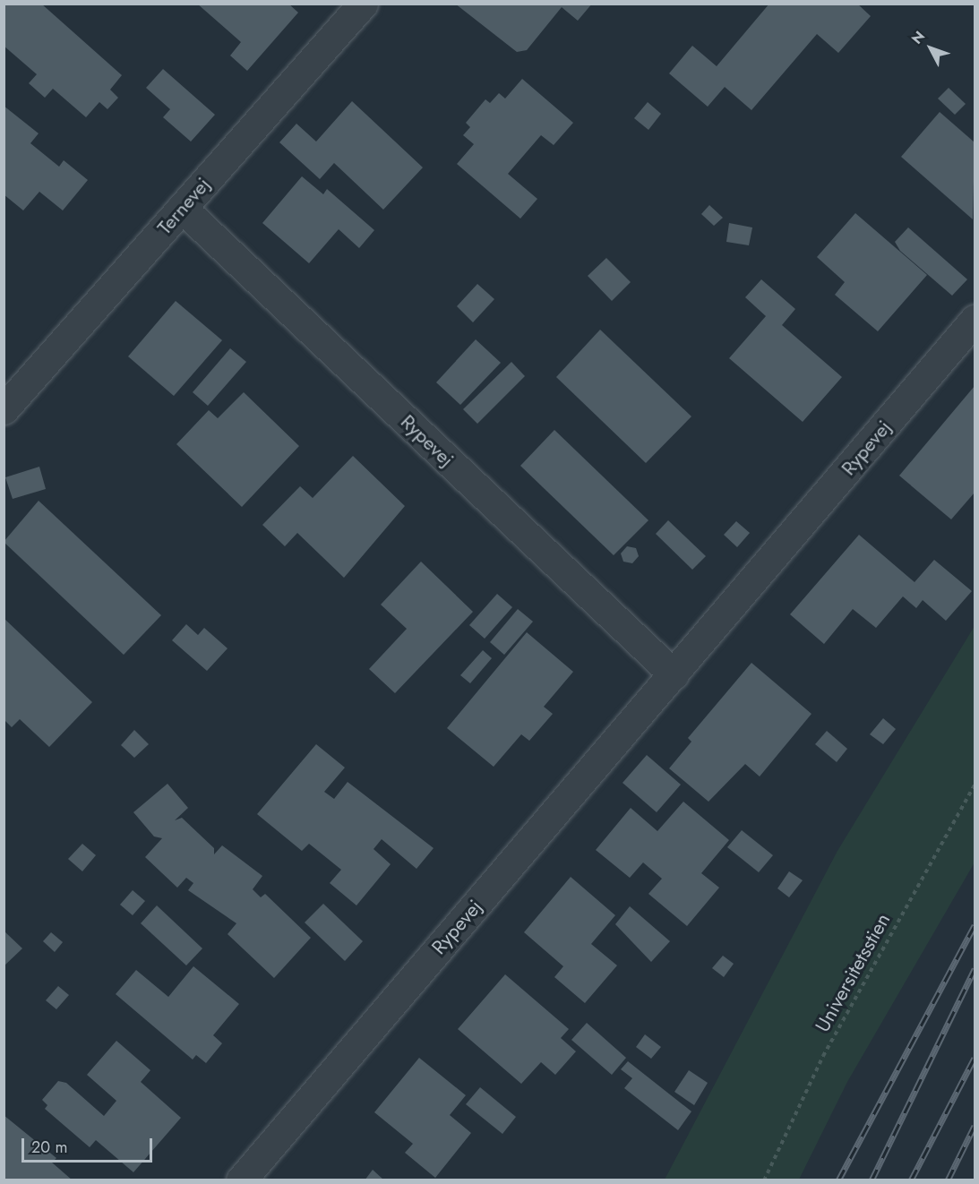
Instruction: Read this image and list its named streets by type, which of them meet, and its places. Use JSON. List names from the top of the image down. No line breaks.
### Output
{"streets":{"street":["Ternevej","Rypevej"],"path":["Universitetsstien"]},"crossings":[["Ternevej","Rypevej"]],"scale_bar":"20 m","north":"top left"}
